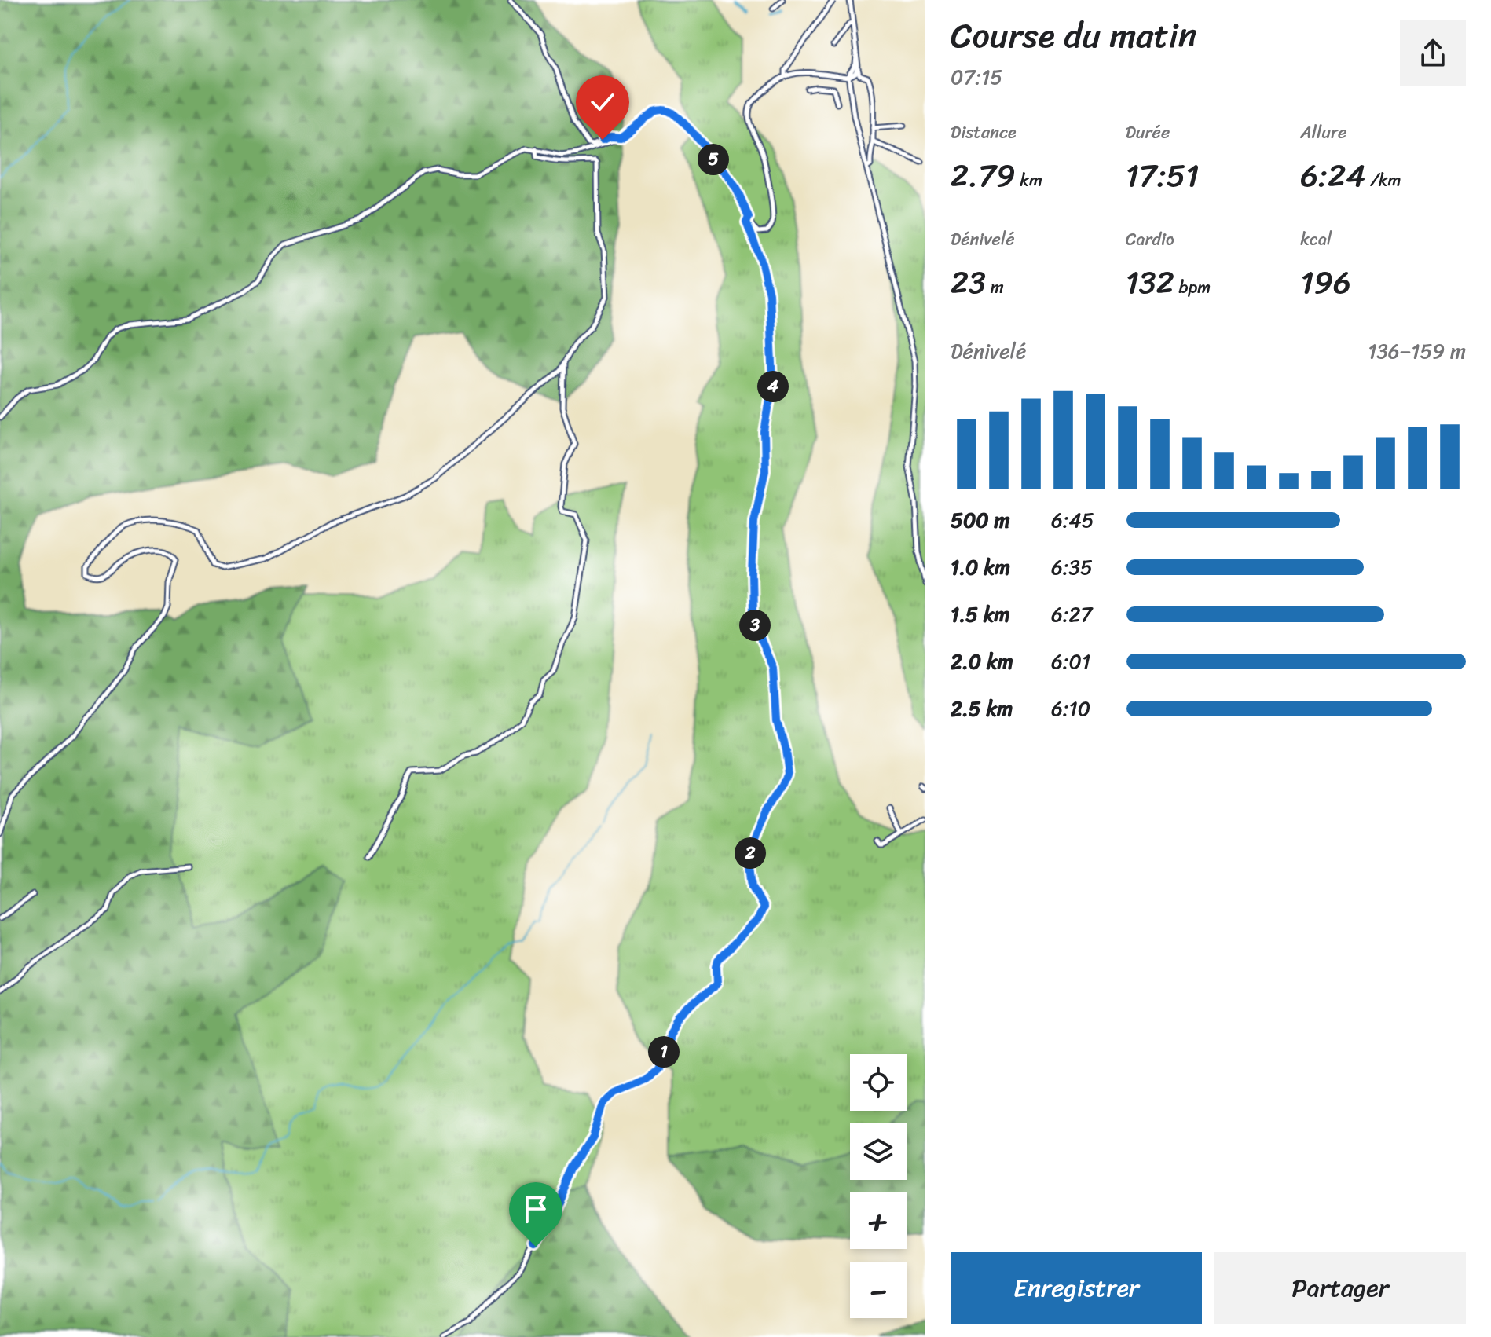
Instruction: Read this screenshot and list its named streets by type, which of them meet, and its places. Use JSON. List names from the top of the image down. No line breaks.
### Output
{"page":{"heading":["Course du matin","07:15"],"stats":[["Distance","2.79 km"],["Durée","17:51"],["Allure","6:24 /km"],["Dénivelé","23 m"],["Cardio","132 bpm"],["kcal","196"]],"pins":["5","4","3","2","1"],"chart":["Dénivelé","136–159 m"],"list":[{"name":"500 m","note":"6:45"},{"name":"1.0 km","note":"6:35"},{"name":"1.5 km","note":"6:27"},{"name":"2.0 km","note":"6:01"},{"name":"2.5 km","note":"6:10"}],"map_buttons":["+","−"],"buttons":["Enregistrer","Partager"]}}
